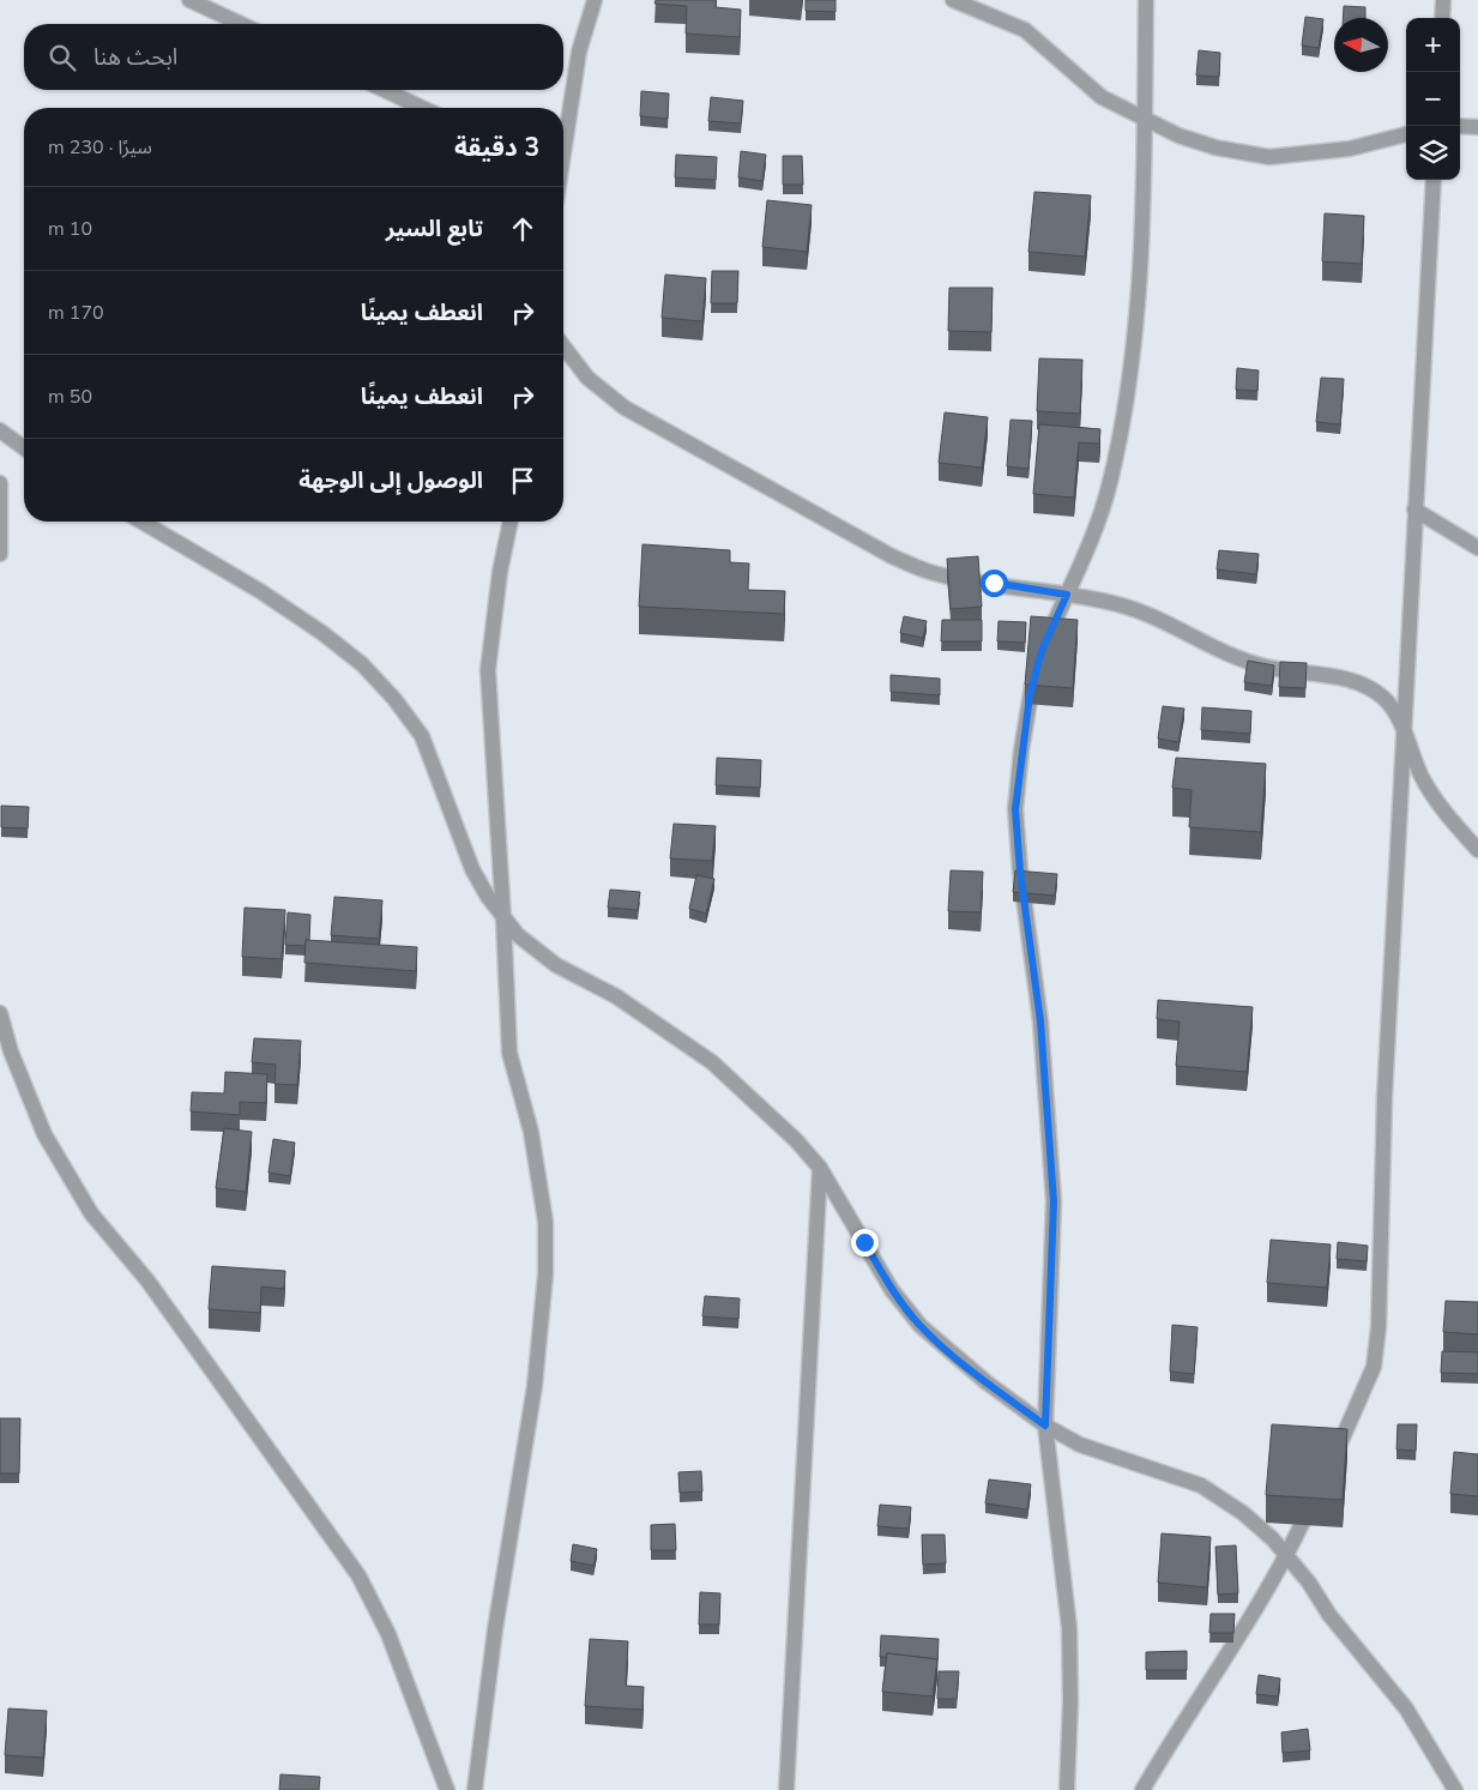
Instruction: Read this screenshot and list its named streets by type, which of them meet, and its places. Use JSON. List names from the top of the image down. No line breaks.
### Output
{"north":"left","page":{"map_buttons":["+","−"],"search":"ابحث هنا","heading":["3 دقيقة","سيرًا · 230 m"],"list":[["تابع السير","10 m"],["انعطف يمينًا","170 m"],["انعطف يمينًا","50 m"],"الوصول إلى الوجهة"]}}
